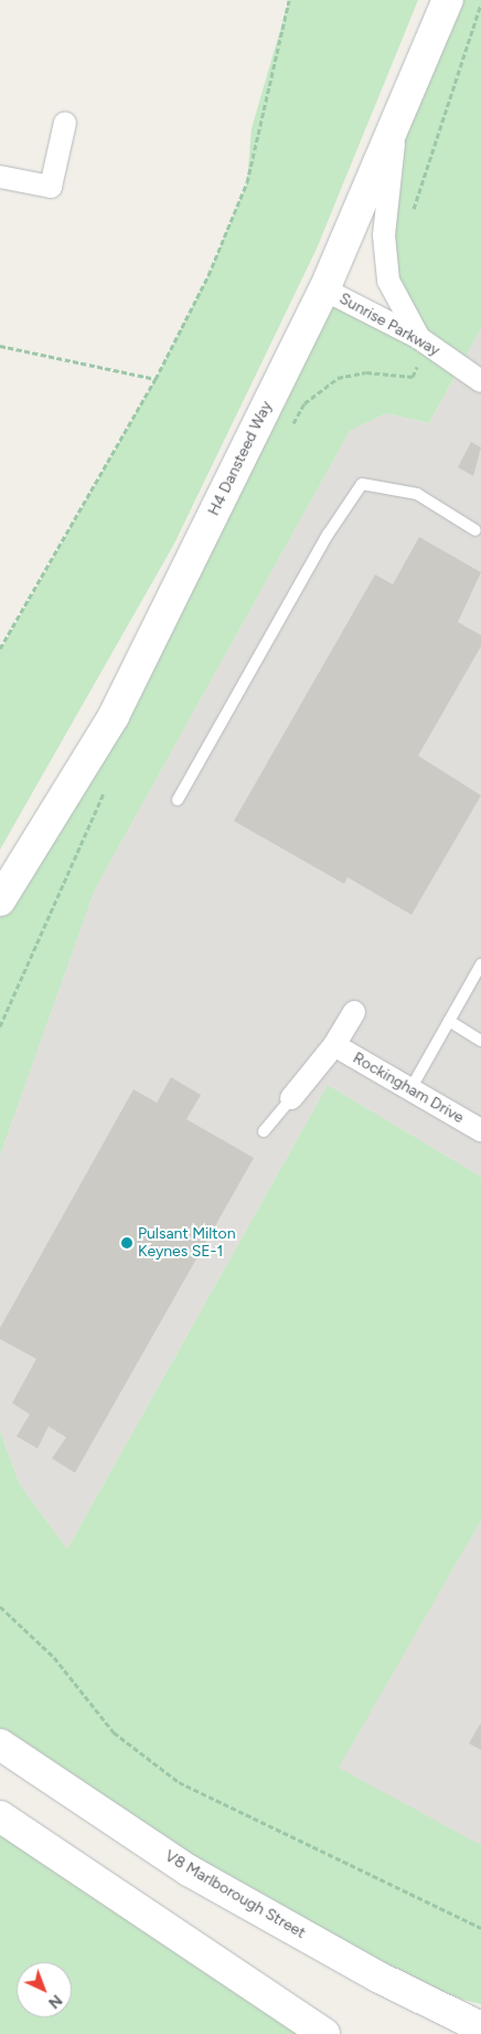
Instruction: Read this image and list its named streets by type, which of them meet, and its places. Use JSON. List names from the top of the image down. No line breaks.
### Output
{"streets":{"street":["Sunrise Parkway","H4 Dansteed Way","Rockingham Drive","V8 Marlborough Street"]},"crossings":[["Sunrise Parkway","H4 Dansteed Way"]],"places":["Pulsant Milton Keynes SE-1"],"north":"bottom right"}
